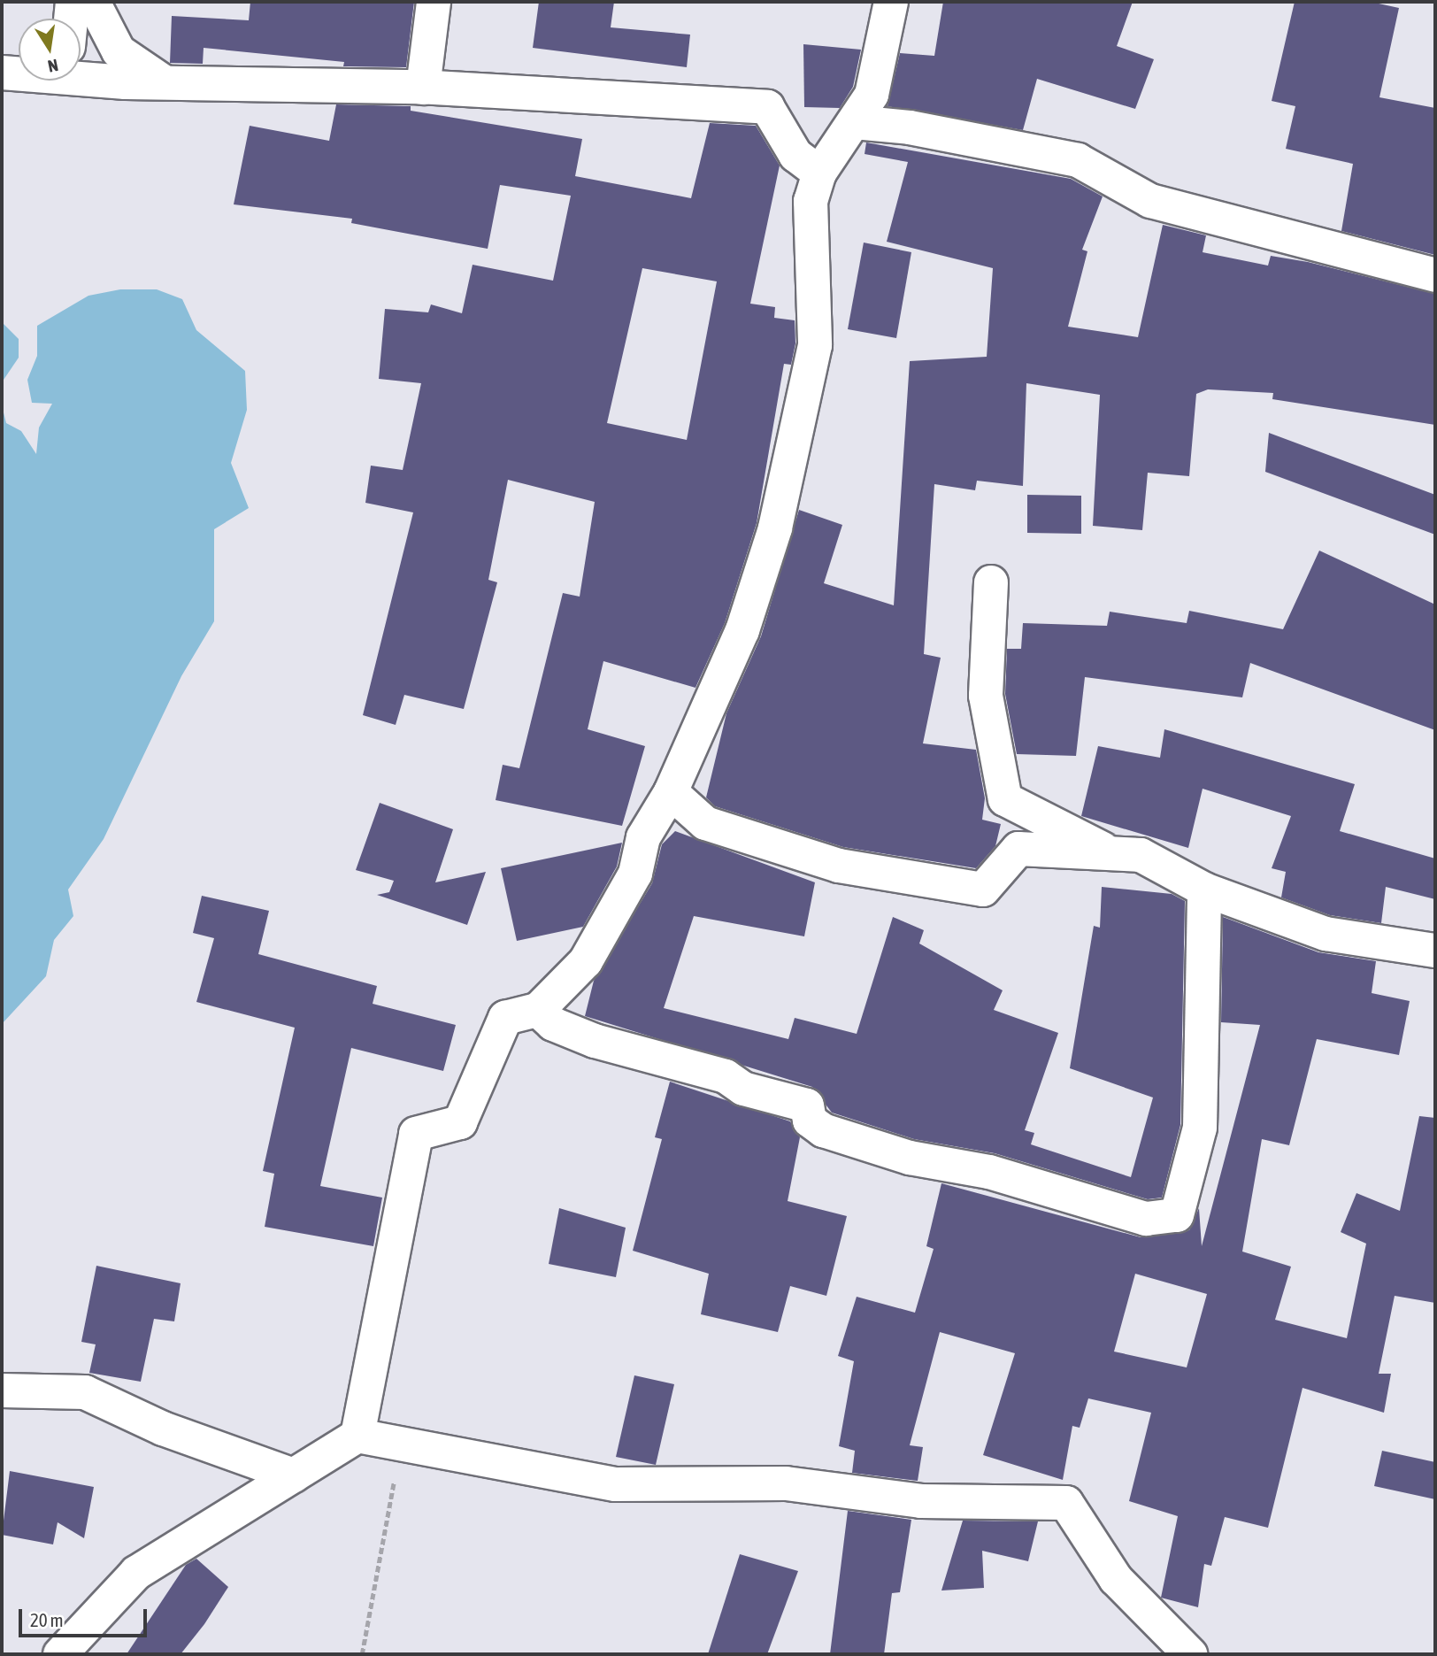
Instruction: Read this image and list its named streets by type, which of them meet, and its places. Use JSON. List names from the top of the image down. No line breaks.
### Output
{"scale_bar":"20 m","north":"bottom"}
